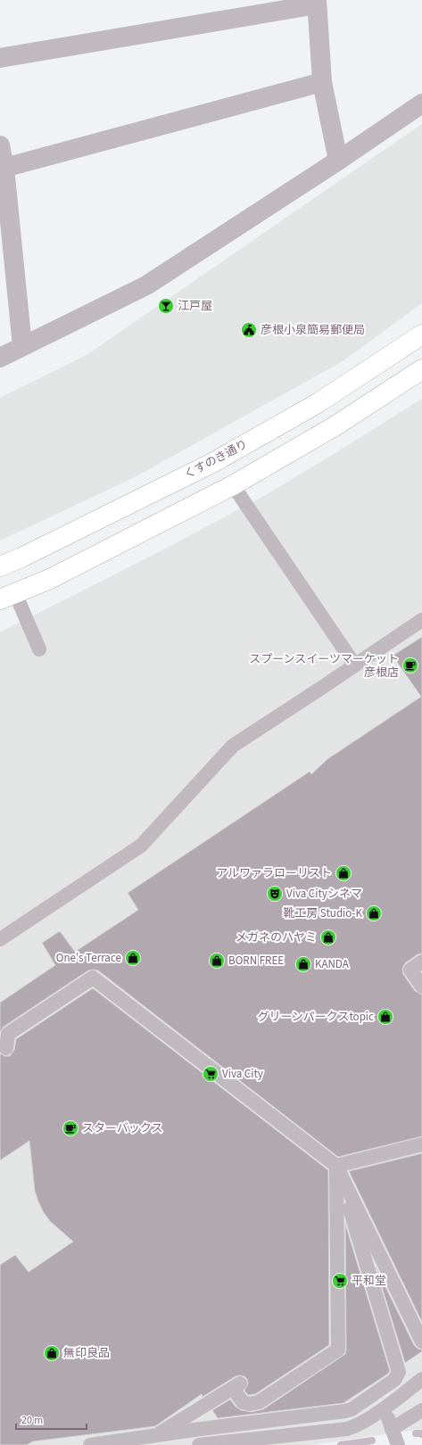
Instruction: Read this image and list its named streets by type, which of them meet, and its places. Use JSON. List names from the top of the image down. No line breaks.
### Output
{"streets":{"main road":["くすのき通り"]},"places":{"bar":["江戸屋"],"public building":["彦根小泉簡易郵便局"],"cafe":["スプーンスイーツマーケット 彦根店","スターバックス"],"shop":["アルワァラローリスト","靴工房 Studio-K","メガネのハヤミ","One's Terrace","BORN FREE","KANDA","グリーンパークスtopic","無印良品"],"theatre":["Viva Cityシネマ"],"supermarket":["Viva City","平和堂"]},"scale_bar":"20 m"}
